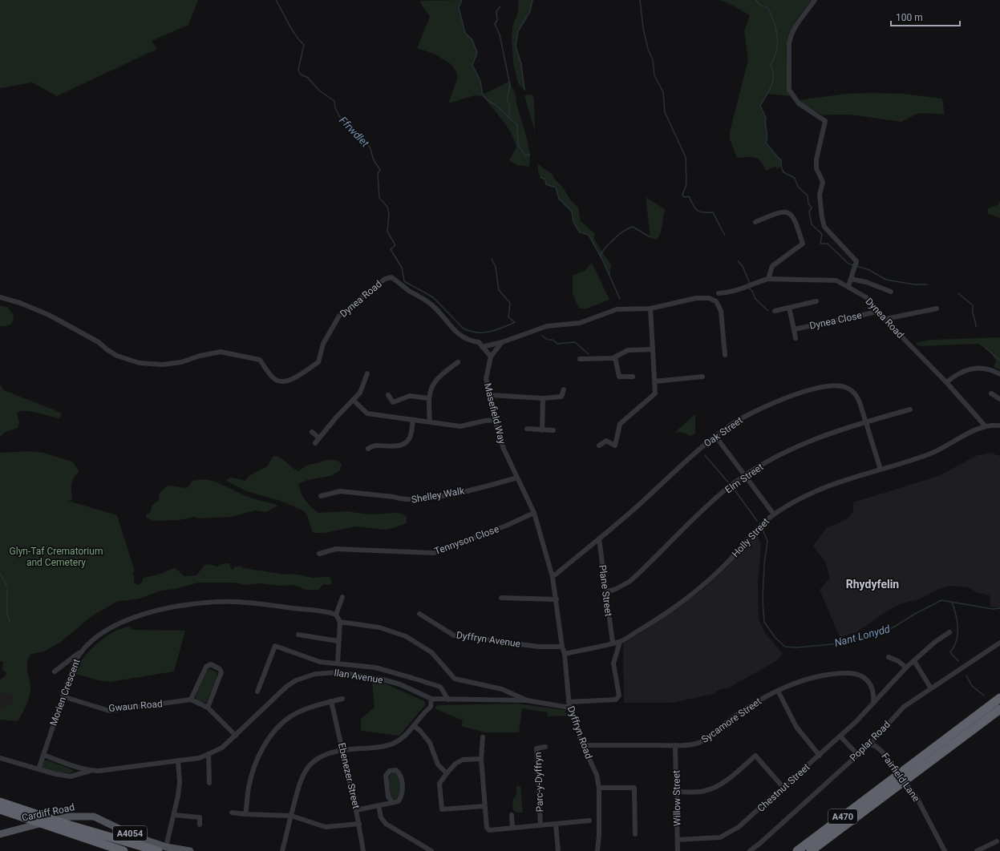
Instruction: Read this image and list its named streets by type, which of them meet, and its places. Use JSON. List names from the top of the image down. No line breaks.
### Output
{"streets":{"highway":["A470"],"main road":["Cardiff Road","A4054"],"street":["Dynea Road","Dynea Close","Masefield Way","Oak Street","Elm Street","Shelley Walk","Holly Street","Tennyson Close","Plane Street","Dyffryn Avenue","Ilan Avenue","Morien Crescent","Gwaun Road","Sycamore Street","Dyffryn Road","Poplar Road","Ebenezer Street","Fairfield Lane","Parc-y-Dyffryn","Chestnut Street","Willow Street"]},"crossings":[["Dynea Road","Dynea Close"],["Dynea Road","Masefield Way"],["Dynea Road","Holly Street"],["Masefield Way","Shelley Walk"],["Masefield Way","Tennyson Close"],["Masefield Way","Dyffryn Road"],["Oak Street","Elm Street"],["Oak Street","Holly Street"],["Oak Street","Plane Street"],["Oak Street","Dyffryn Road"],["Elm Street","Plane Street"],["Holly Street","Plane Street"],["Holly Street","Dyffryn Road"],["Dyffryn Avenue","Dyffryn Road"],["Morien Crescent","Gwaun Road"],["Sycamore Street","Dyffryn Road"],["Sycamore Street","Chestnut Street"],["Sycamore Street","Willow Street"],["Poplar Road","Fairfield Lane"],["Chestnut Street","Willow Street"]],"districts":["Rhydyfelin"],"water":["Ffrwdlet","Nant Lonydd"],"parks":["Glyn-Taf Crematorium and Cemetery"],"scale_bar":"100 m"}
